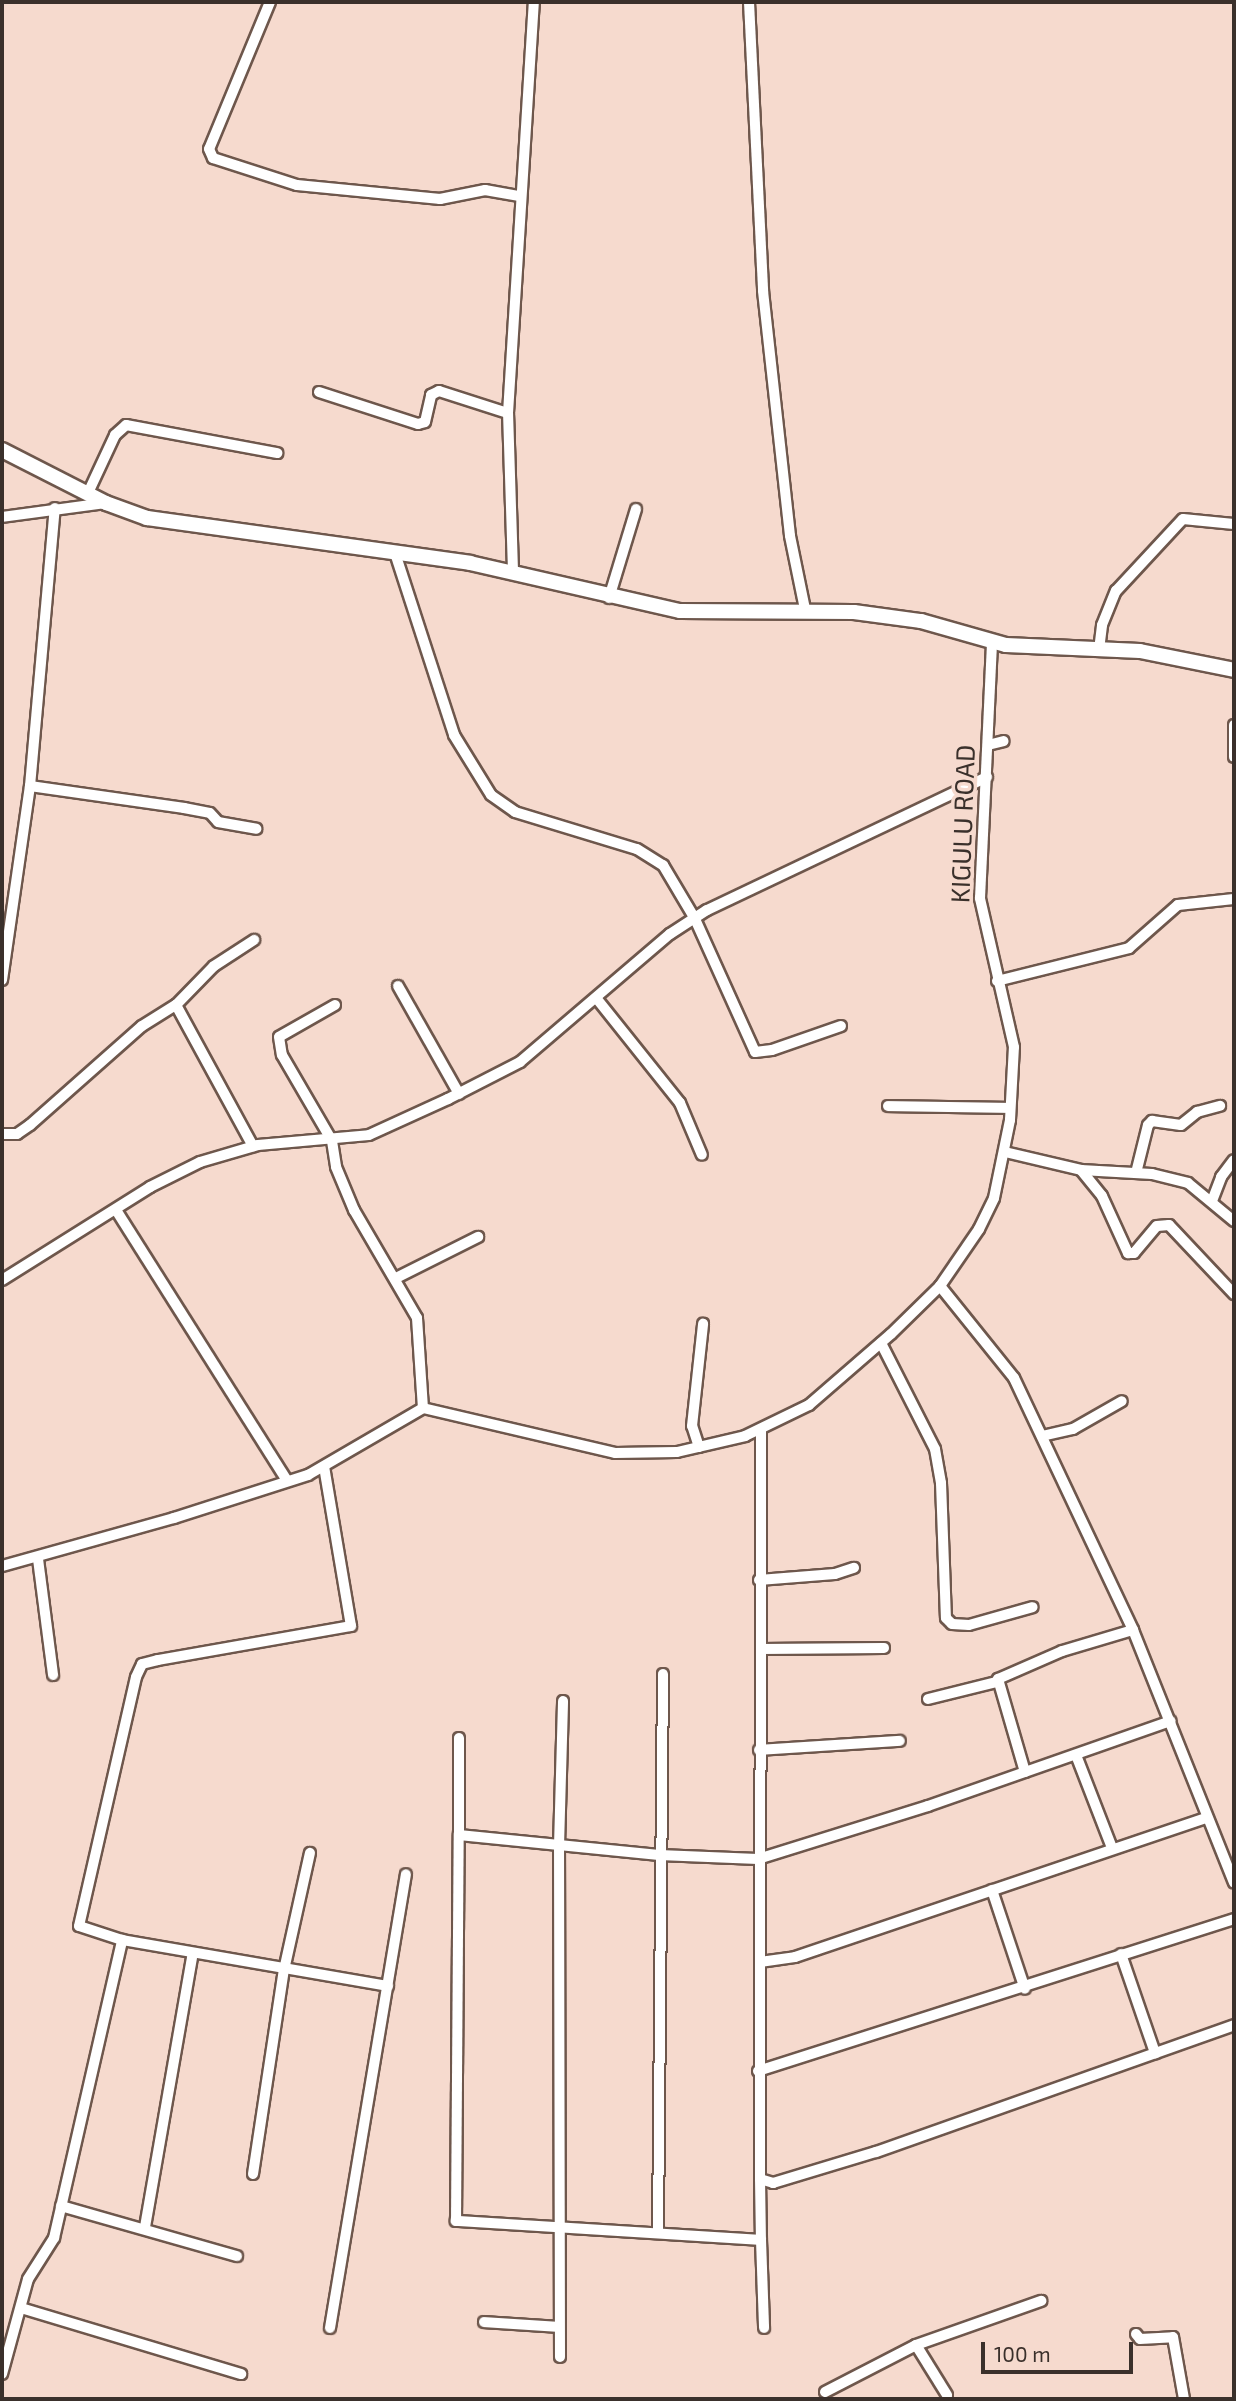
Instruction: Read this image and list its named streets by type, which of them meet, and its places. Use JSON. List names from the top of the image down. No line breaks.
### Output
{"streets":{"street":["KIGULU ROAD"]},"scale_bar":"100 m"}
